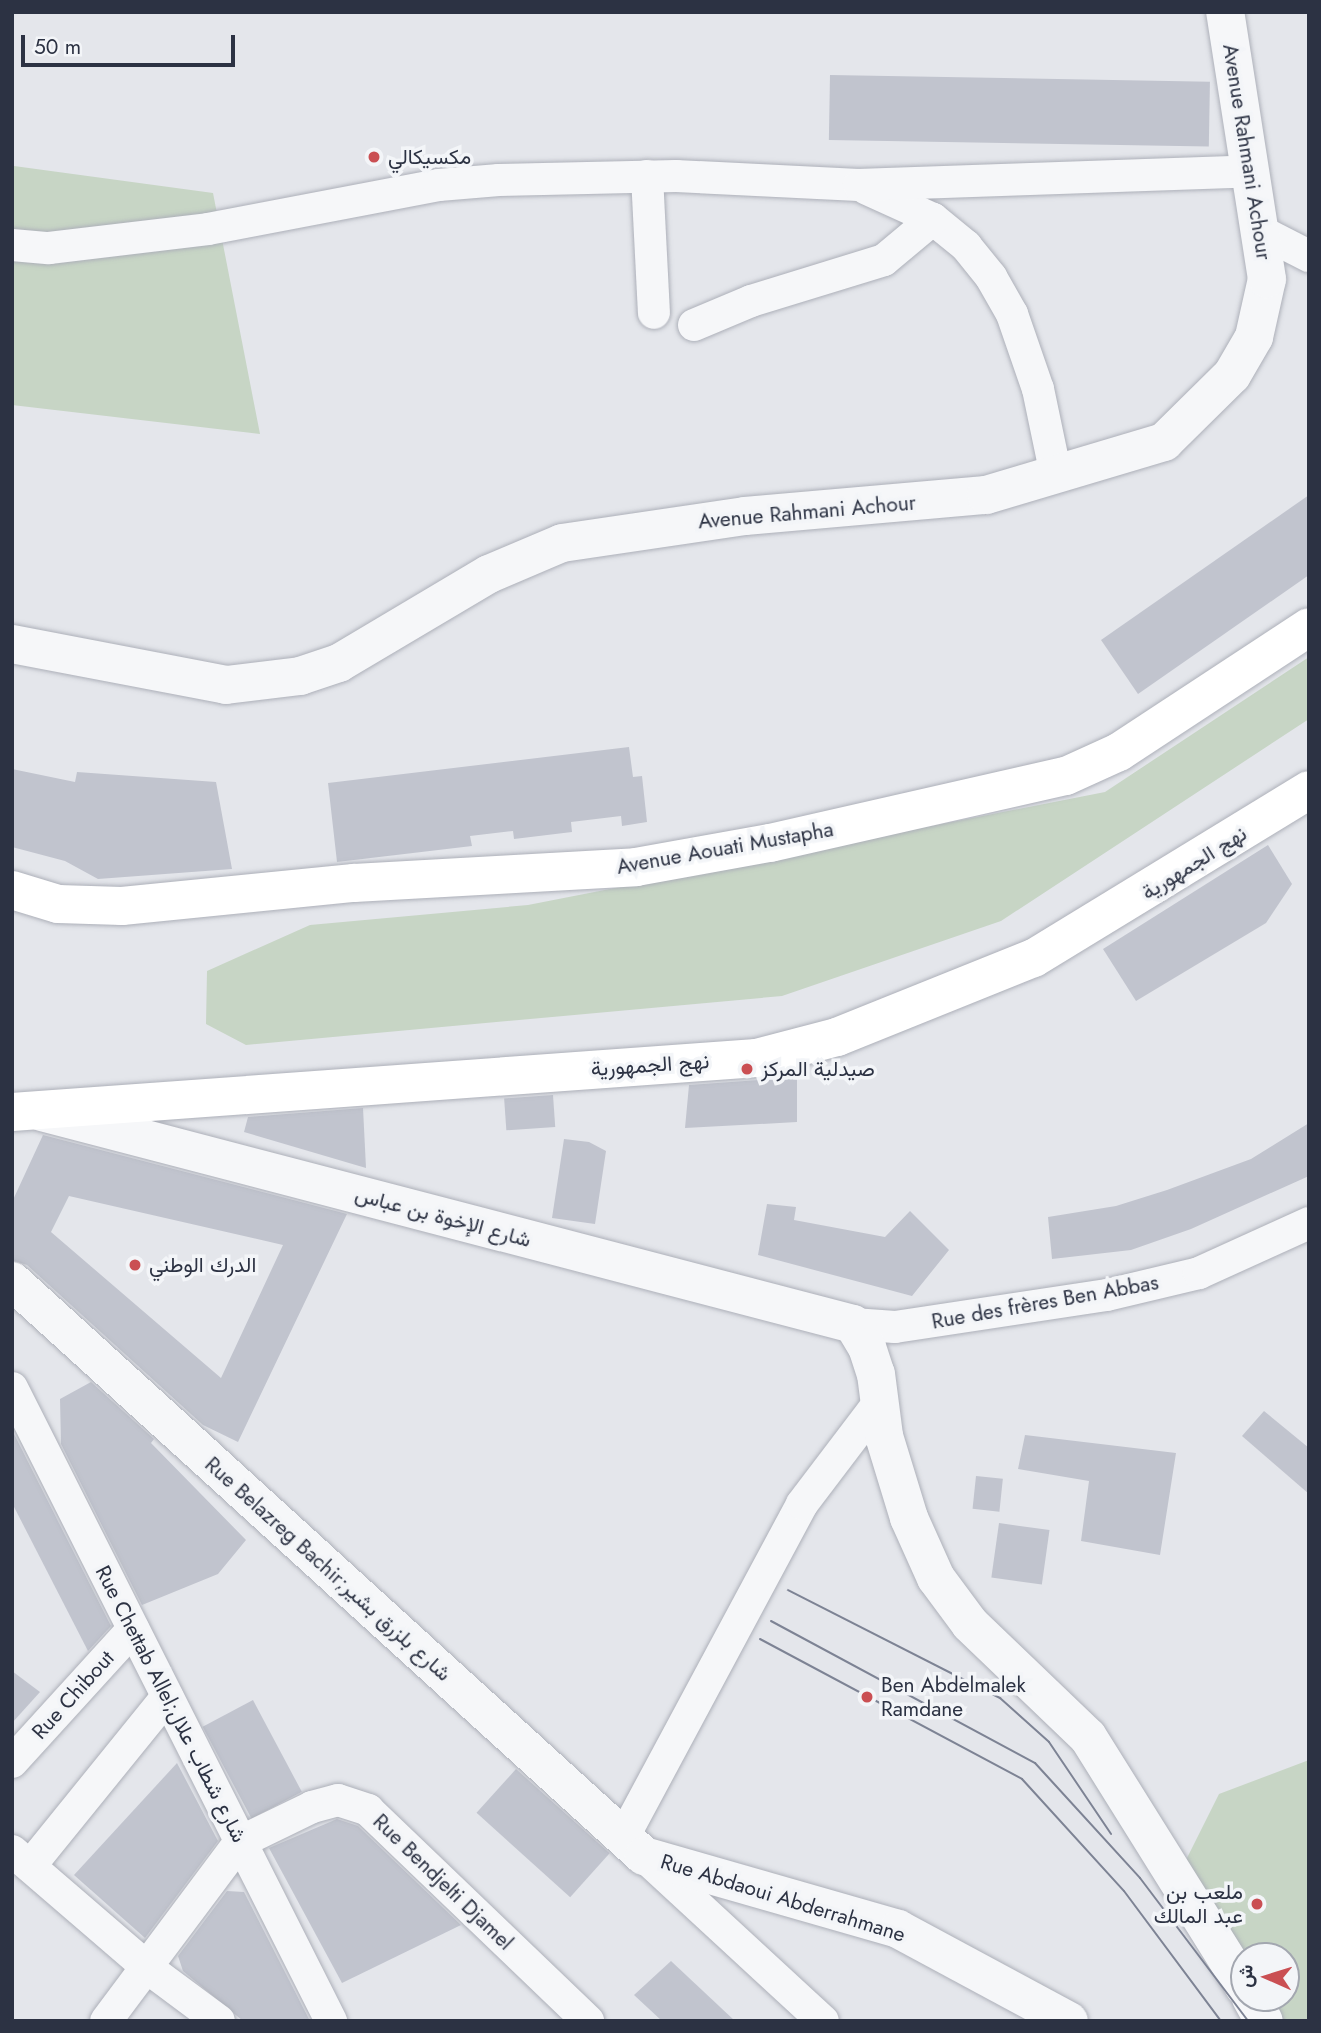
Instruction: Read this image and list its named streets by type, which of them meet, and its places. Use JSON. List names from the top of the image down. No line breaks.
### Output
{"streets":{"main road":["Avenue Aouati Mustapha","نهج الجمهورية"],"street":["Avenue Rahmani Achour","شارع الإخوة بن عباس","Rue des frères Ben Abbas","Rue Belazreg Bachir;شارع بلزرق بشير","Rue Chibout","Rue Chettab Allel;شارع شطاب علال","Rue Bendjelti Djamel","Rue Abdaoui Abderrahmane"]},"crossings":[["نهج الجمهورية","شارع الإخوة بن عباس"],["شارع الإخوة بن عباس","Rue des frères Ben Abbas"],["Rue Belazreg Bachir;شارع بلزرق بشير","Rue Abdaoui Abderrahmane"],["Rue Chibout","Rue Chettab Allel;شارع شطاب علال"],["Rue Chettab Allel;شارع شطاب علال","Rue Bendjelti Djamel"]],"places":["مكسيكالي","صيدلية المركز","الدرك الوطني","Ben Abdelmalek Ramdane","ملعب بن عبد المالك"],"scale_bar":"50 m","north":"left"}
